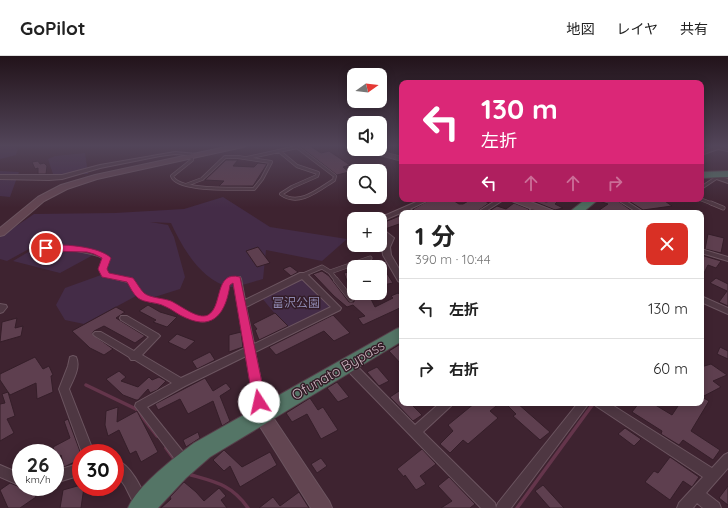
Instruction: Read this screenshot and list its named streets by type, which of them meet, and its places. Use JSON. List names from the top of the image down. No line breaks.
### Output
{"streets":{"highway":["Ofunato Bypass"]},"parks":["富沢公園"],"north":"right","page":{"header":"GoPilot","nav":["地図","レイヤ","共有"],"map_buttons":["+","−"],"turn":["130 m","左折"],"heading":["1 分","390 m · 10:44"],"list":[{"name":"左折","value":"130 m"},{"name":"右折","value":"60 m"}],"speed":"26 km/h","limit":"30"}}
